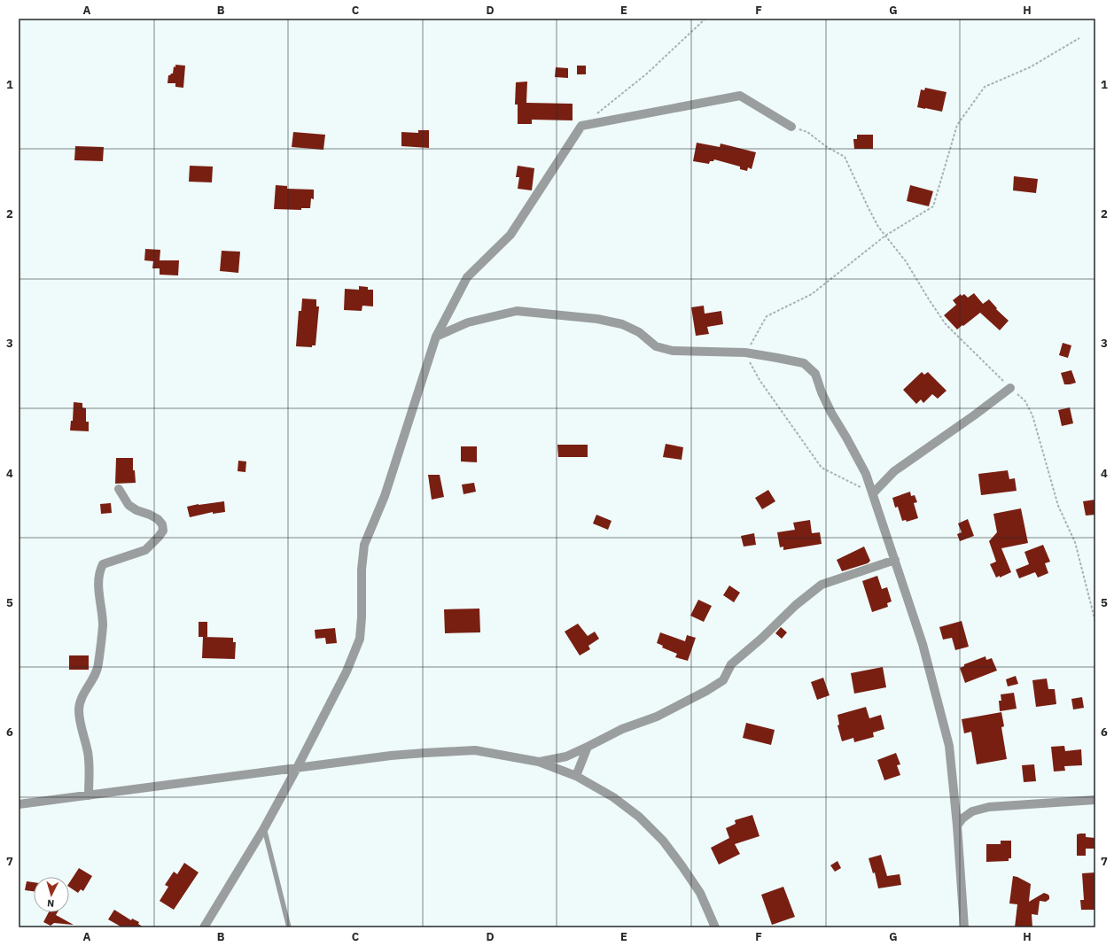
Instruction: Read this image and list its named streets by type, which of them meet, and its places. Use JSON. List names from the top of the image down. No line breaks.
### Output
{"north":"bottom","grid":{"columns":["A","B","C","D","E","F","G","H"],"rows":["1","2","3","4","5","6","7"]}}
